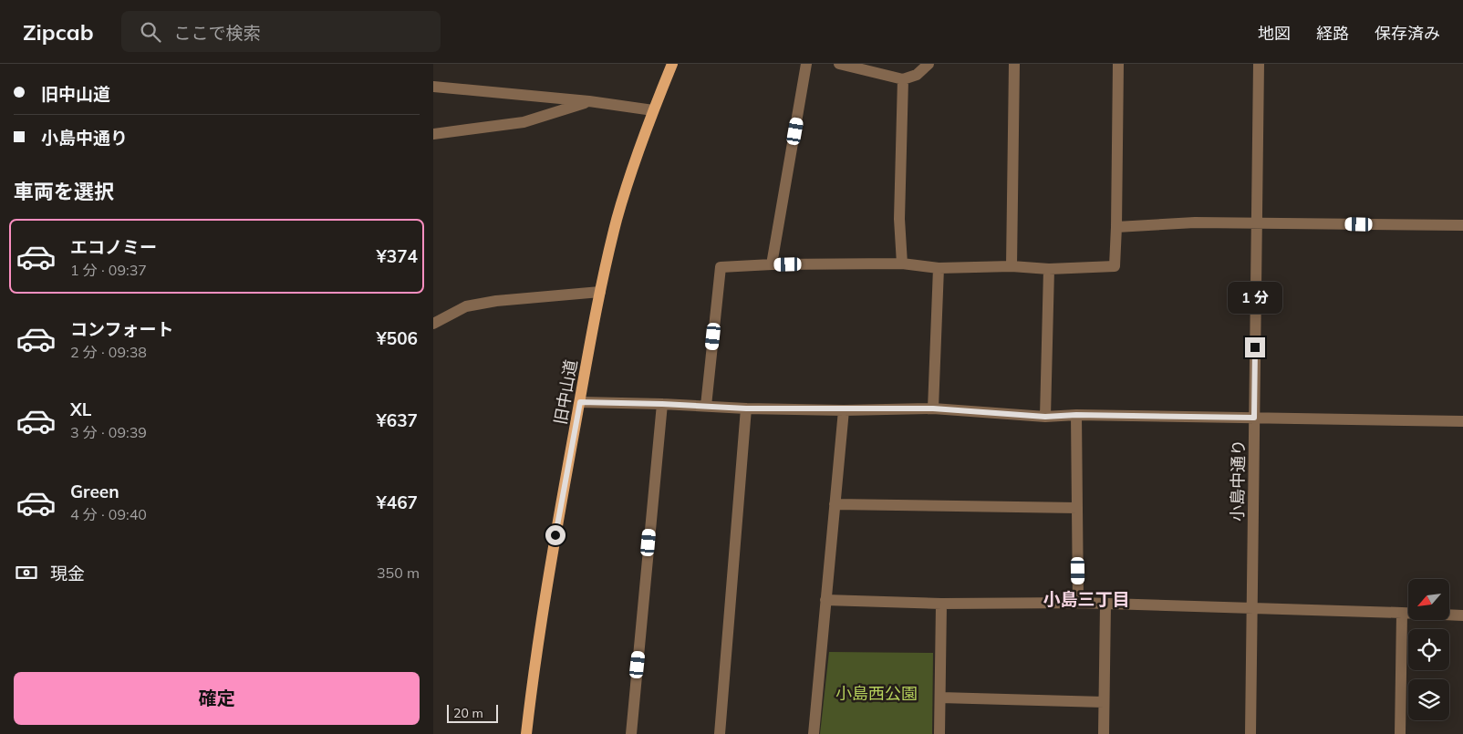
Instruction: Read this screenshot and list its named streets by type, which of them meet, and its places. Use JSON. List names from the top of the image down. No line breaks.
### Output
{"streets":{"main road":["旧中山道"],"street":["小島中通り"]},"districts":["小島三丁目"],"parks":["小島西公園"],"scale_bar":"20 m","north":"bottom left","page":{"header":"Zipcab","search":"ここで検索","nav":["地図","経路","保存済み"],"banner":["旧中山道","小島中通り"],"heading":"車両を選択","list":[{"name":"エコノミー","note":"1 分 · 09:37","value":"¥374"},{"name":"コンフォート","note":"2 分 · 09:38","value":"¥506"},{"name":"XL","note":"3 分 · 09:39","value":"¥637"},{"name":"Green","note":"4 分 · 09:40","value":"¥467"}],"bubble":"1 分","pay":["現金","350 m"],"buttons":"確定","scale":"20 m"}}
